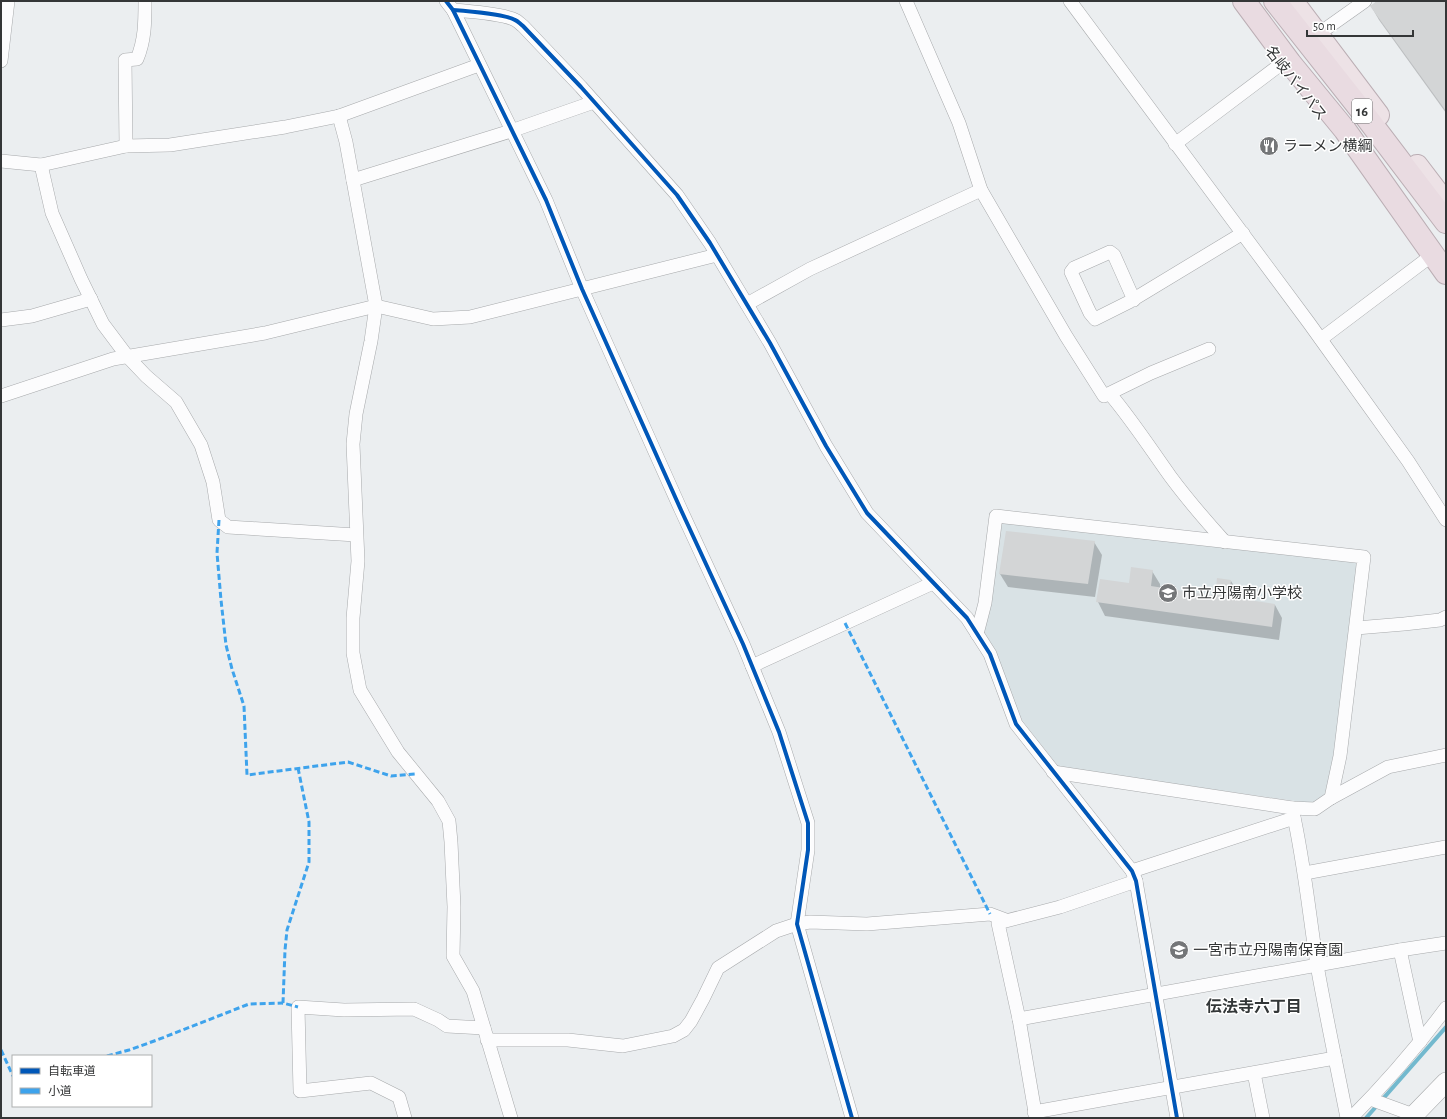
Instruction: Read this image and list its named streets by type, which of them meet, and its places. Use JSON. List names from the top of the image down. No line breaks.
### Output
{"streets":{"highway":["名岐バイパス","16"]},"districts":["伝法寺六丁目"],"places":{"restaurant":["ラーメン横綱"],"school or university":["市立丹陽南小学校","一宮市立丹陽南保育園"]},"legend":["自転車道","小道"],"scale_bar":"50 m"}
